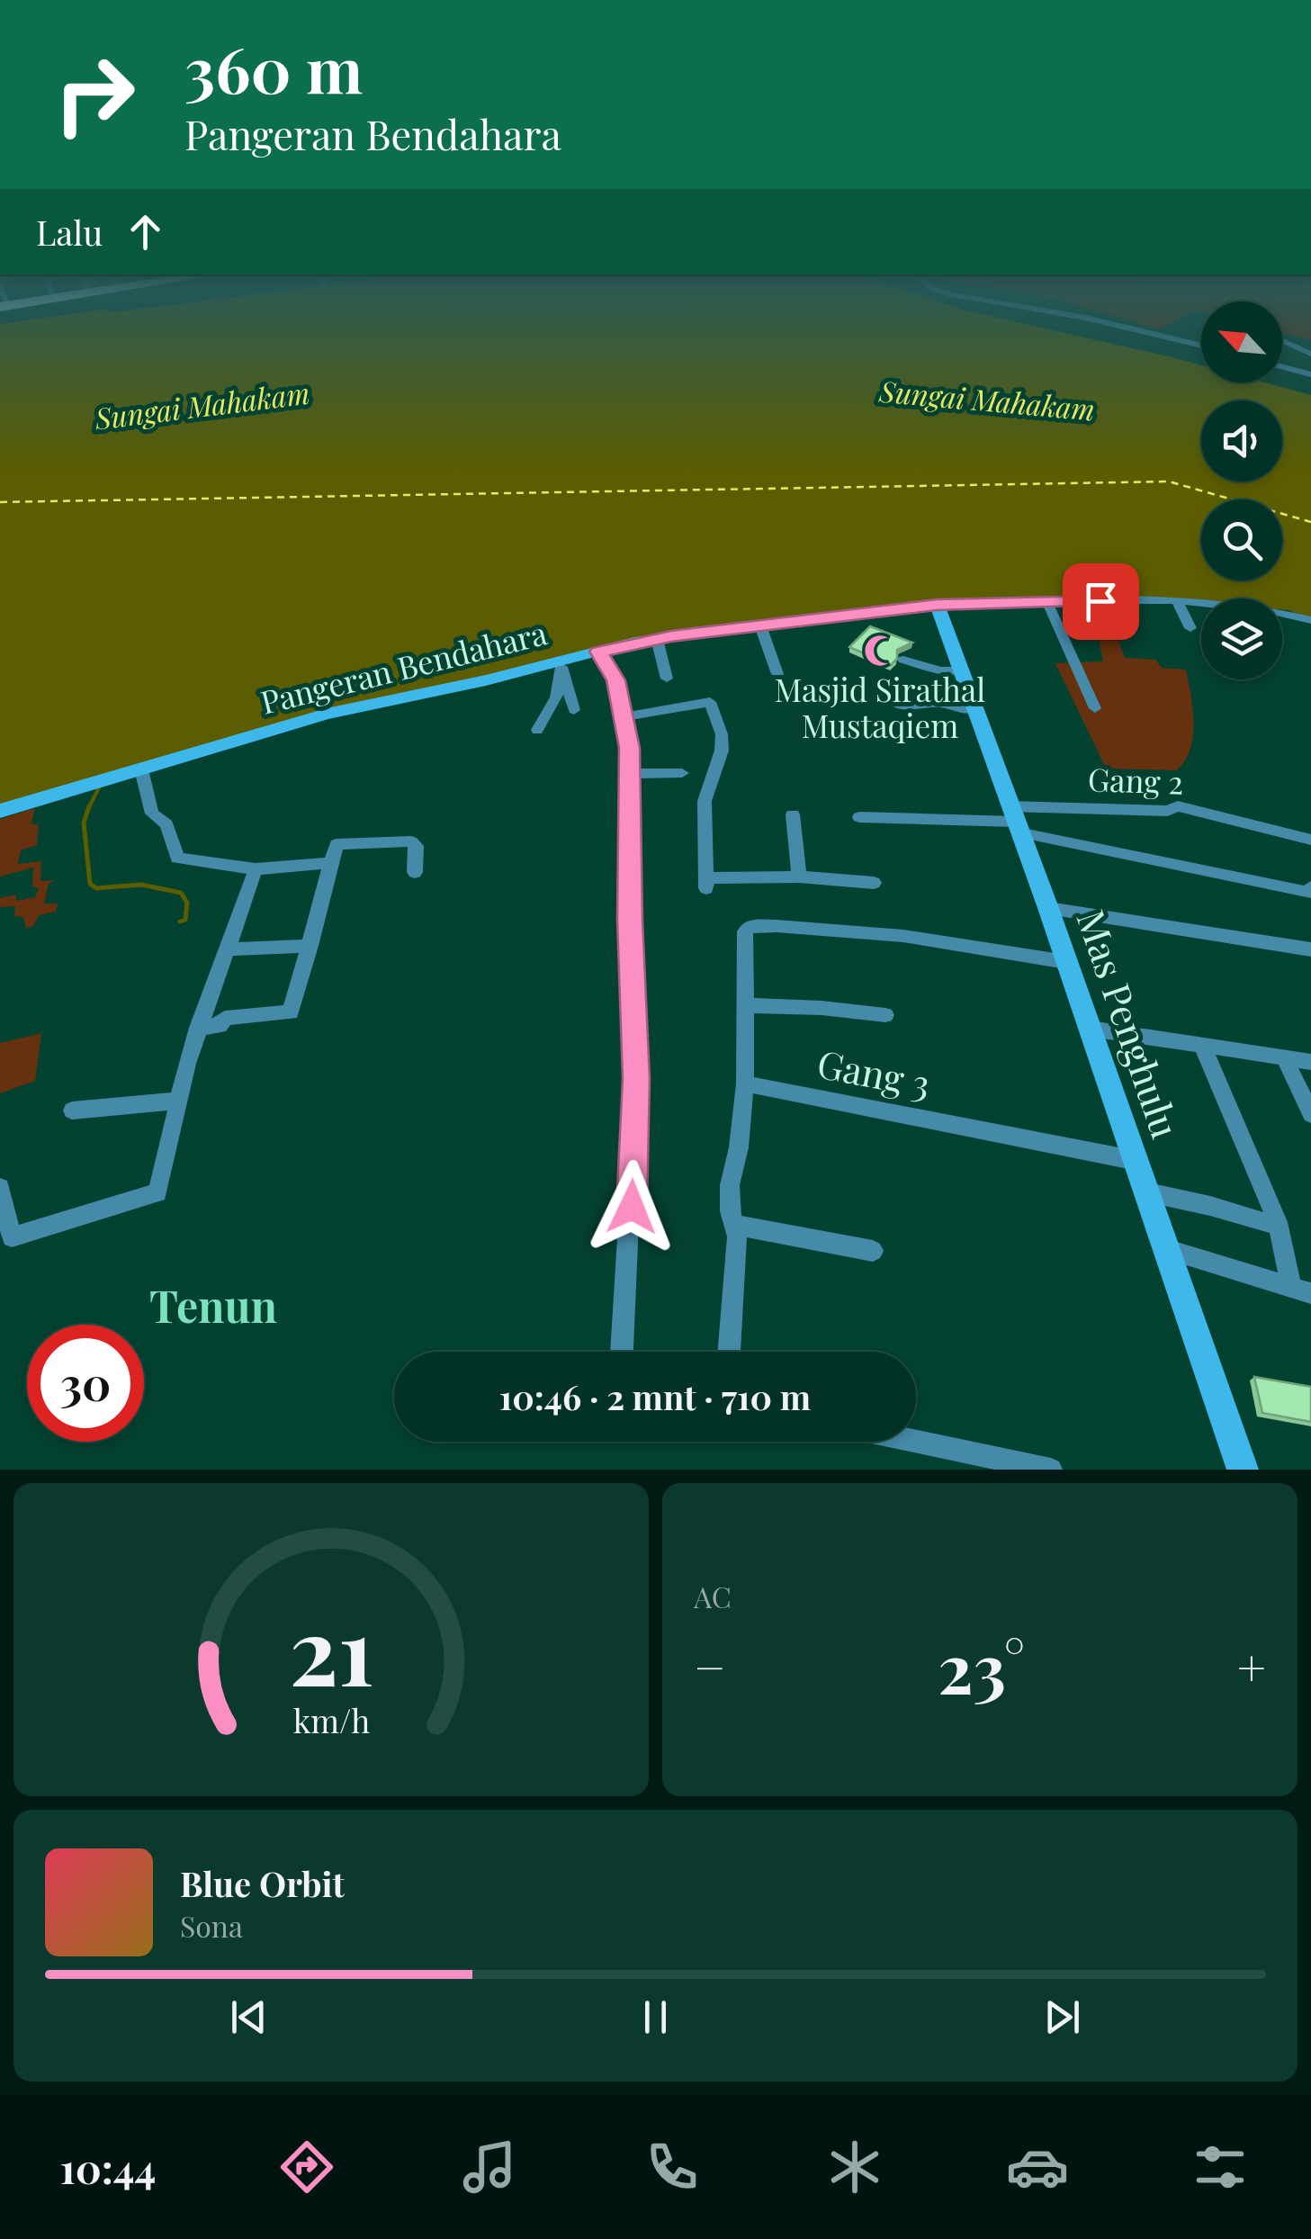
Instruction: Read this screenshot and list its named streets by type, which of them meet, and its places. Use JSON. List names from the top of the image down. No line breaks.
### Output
{"streets":{"street":["Pangeran Bendahara","Gang 2","Mas Penghulu","Gang 3"]},"crossings":[["Pangeran Bendahara","Mas Penghulu"],["Gang 2","Mas Penghulu"],["Mas Penghulu","Gang 3"]],"districts":["Tenun"],"water":["Sungai Mahakam"],"places":{"mosque":["Masjid Sirathal Mustaqiem"]},"north":"top left","page":{"turn":["360 m","Pangeran Bendahara"],"then":"Lalu","limit":"30","trip":"10:46 · 2 mnt · 710 m","tile":"AC","heat":["−","23°","+"],"song":["Blue Orbit","Sona"],"tabs":"10:44","gauge":["21","km/h"]}}
